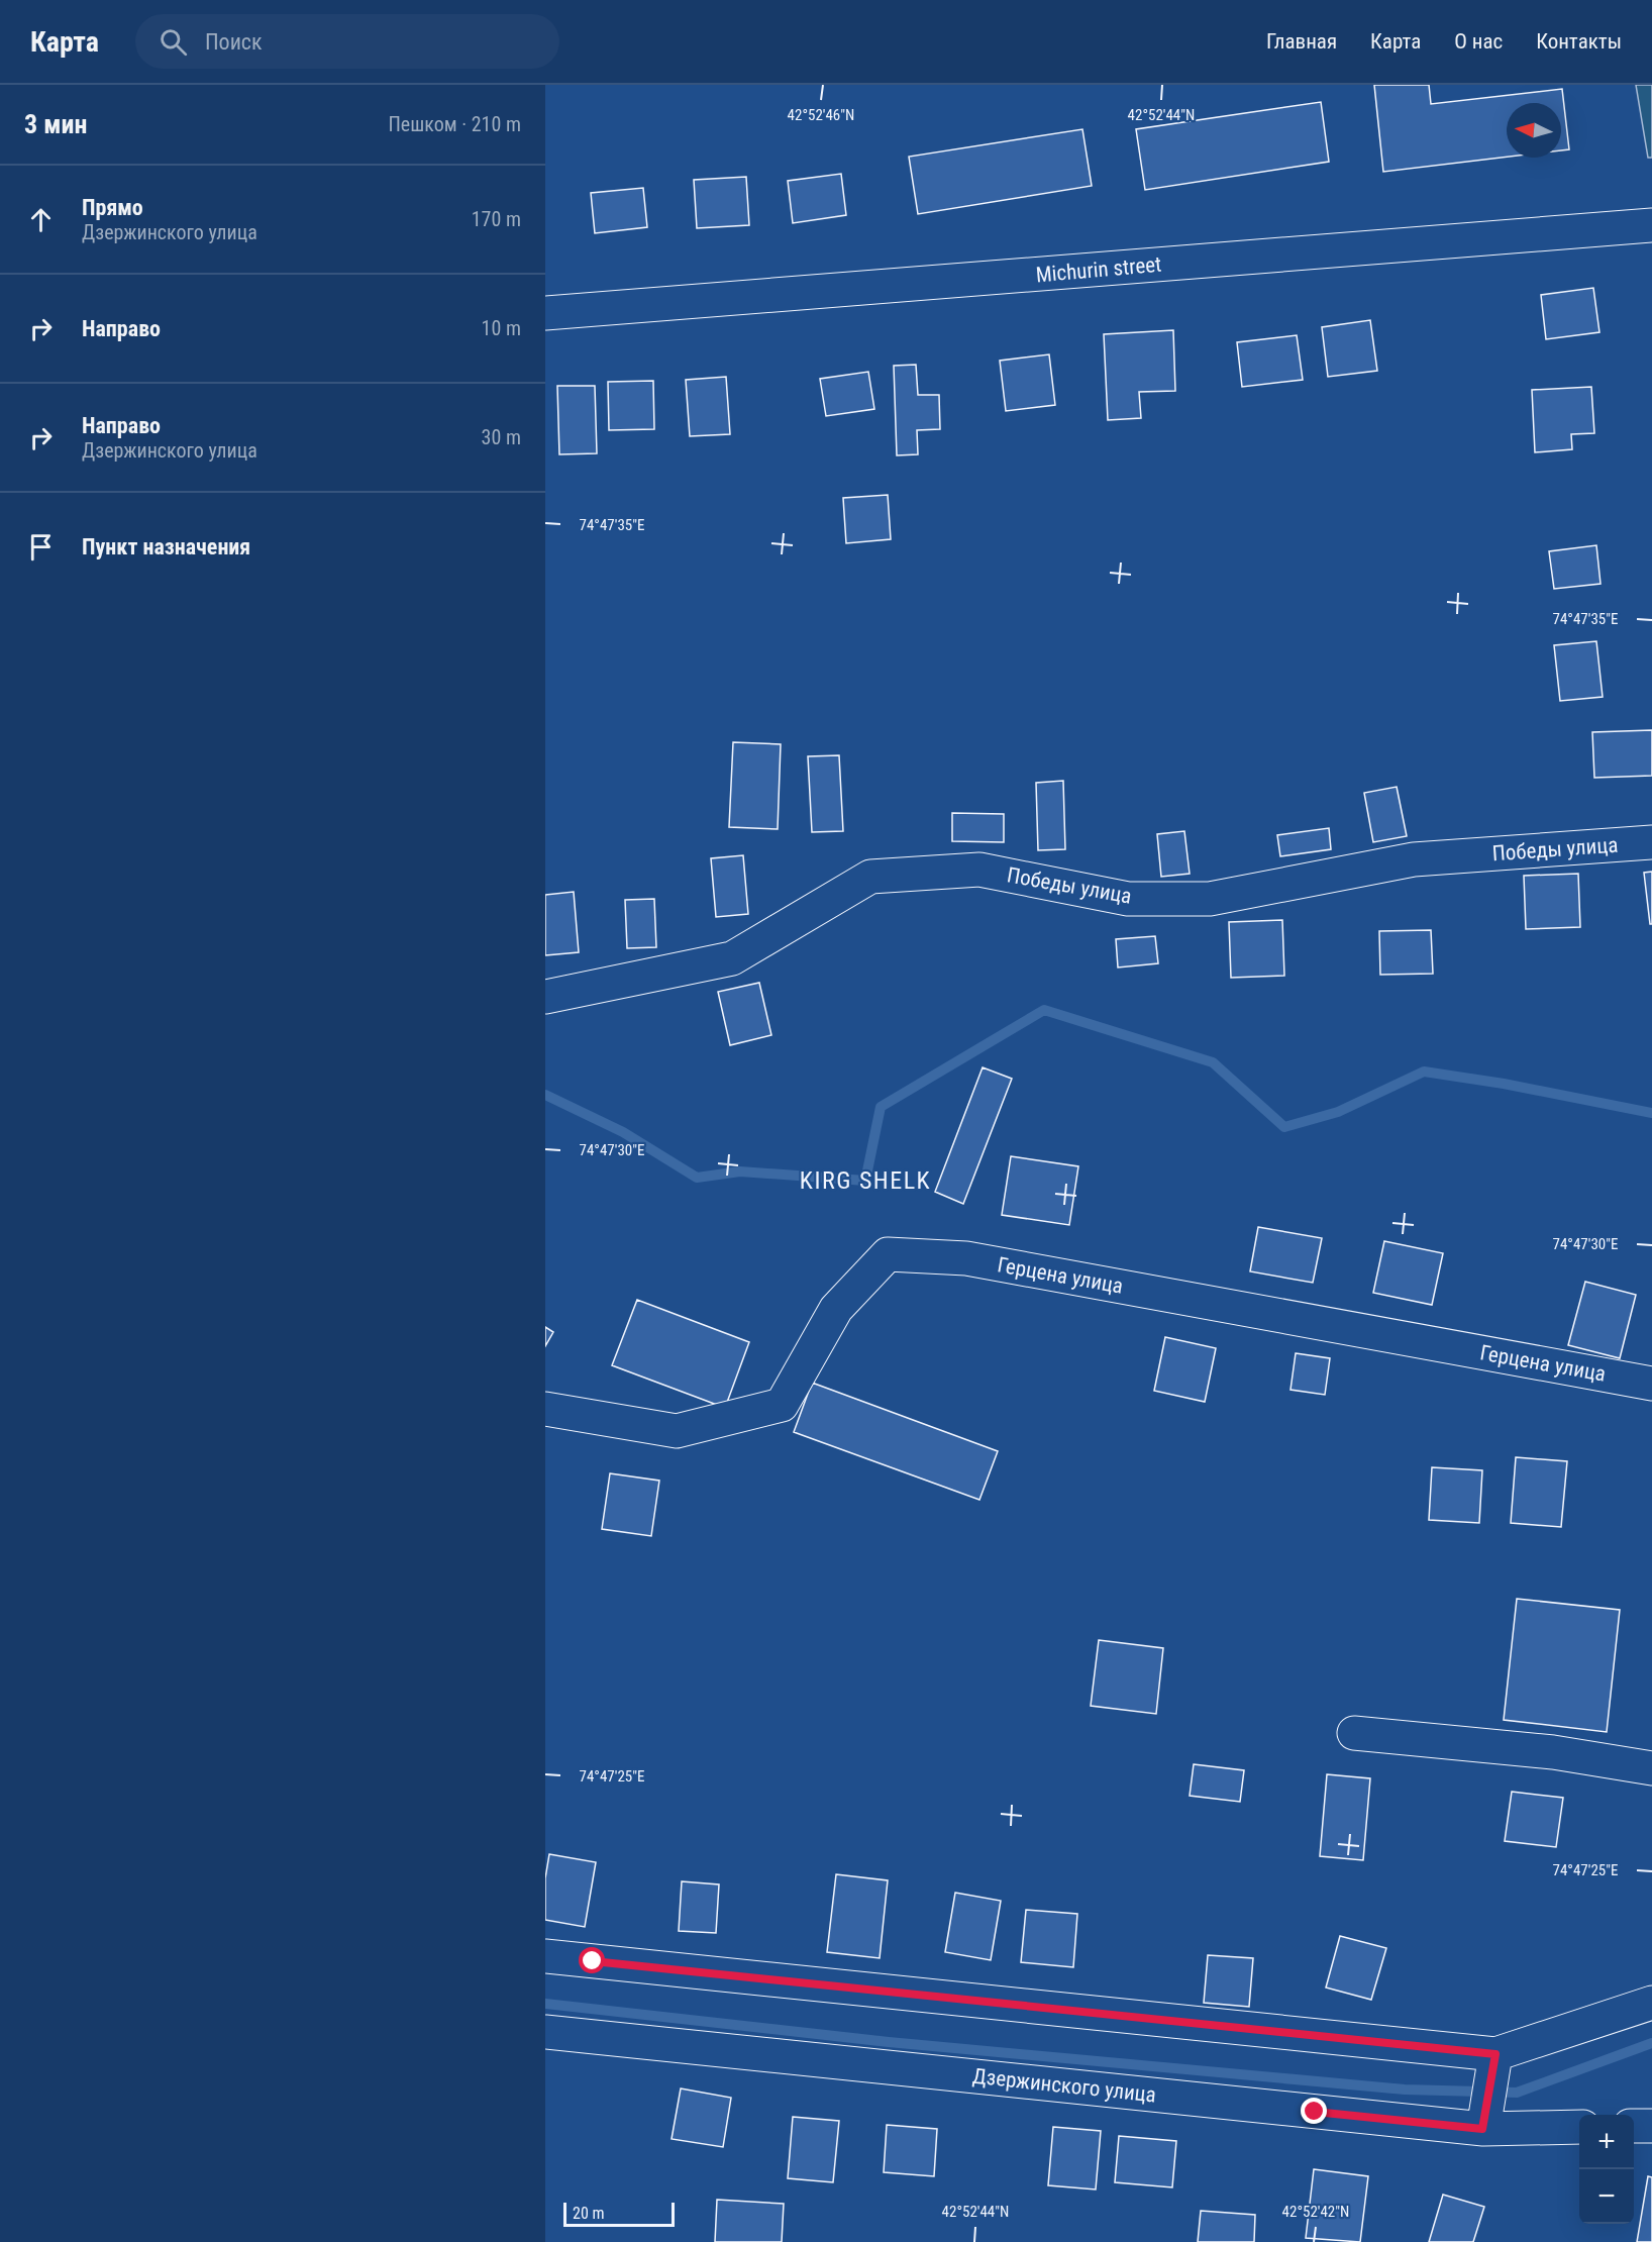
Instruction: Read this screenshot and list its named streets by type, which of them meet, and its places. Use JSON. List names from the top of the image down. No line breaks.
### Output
{"streets":{"street":["Michurin street","Победы улица","Герцена улица","Дзержинского улица"]},"districts":["KIRG SHELK"],"scale_bar":"20 m","north":"left","page":{"header":"Карта","search":"Поиск","nav":["Главная","Карта","О нас","Контакты"],"heading":["3 мин","Пешком · 210 m"],"list":[["Прямо","Дзержинского улица","170 m"],["Направо","10 m"],["Направо","Дзержинского улица","30 m"],"Пункт назначения"],"map_buttons":["+","−"],"scale":"20 m"},"coordinates":["42°52'46\"N","42°52'44\"N","74°47'35\"E","74°47'30\"E","74°47'25\"E","42°52'42\"N"]}
